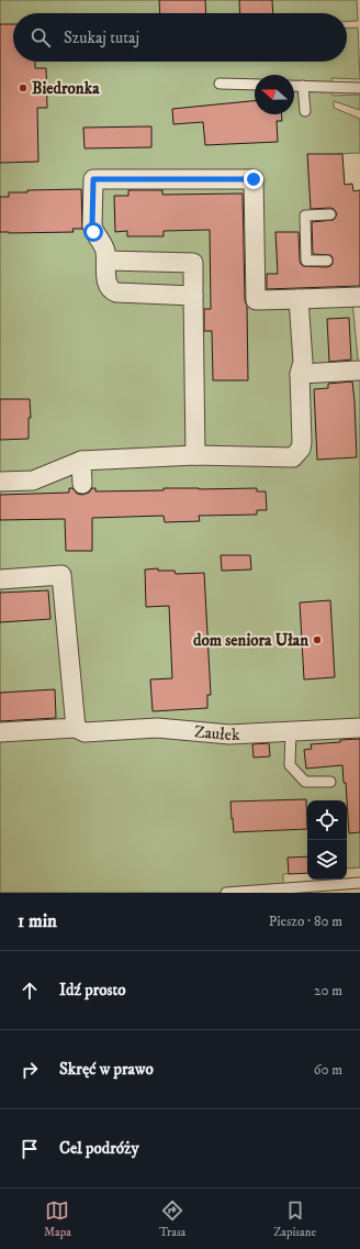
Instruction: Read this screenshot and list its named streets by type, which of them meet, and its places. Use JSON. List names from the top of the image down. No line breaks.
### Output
{"streets":{"street":["Zaułek"]},"places":["Biedronka","dom seniora Ułan"],"north":"left","page":{"search":"Szukaj tutaj","heading":["1 min","Pieszo · 80 m"],"list":[["Idź prosto","20 m"],["Skręć w prawo","60 m"],"Cel podróży"],"nav":["Mapa","Trasa","Zapisane"]}}
